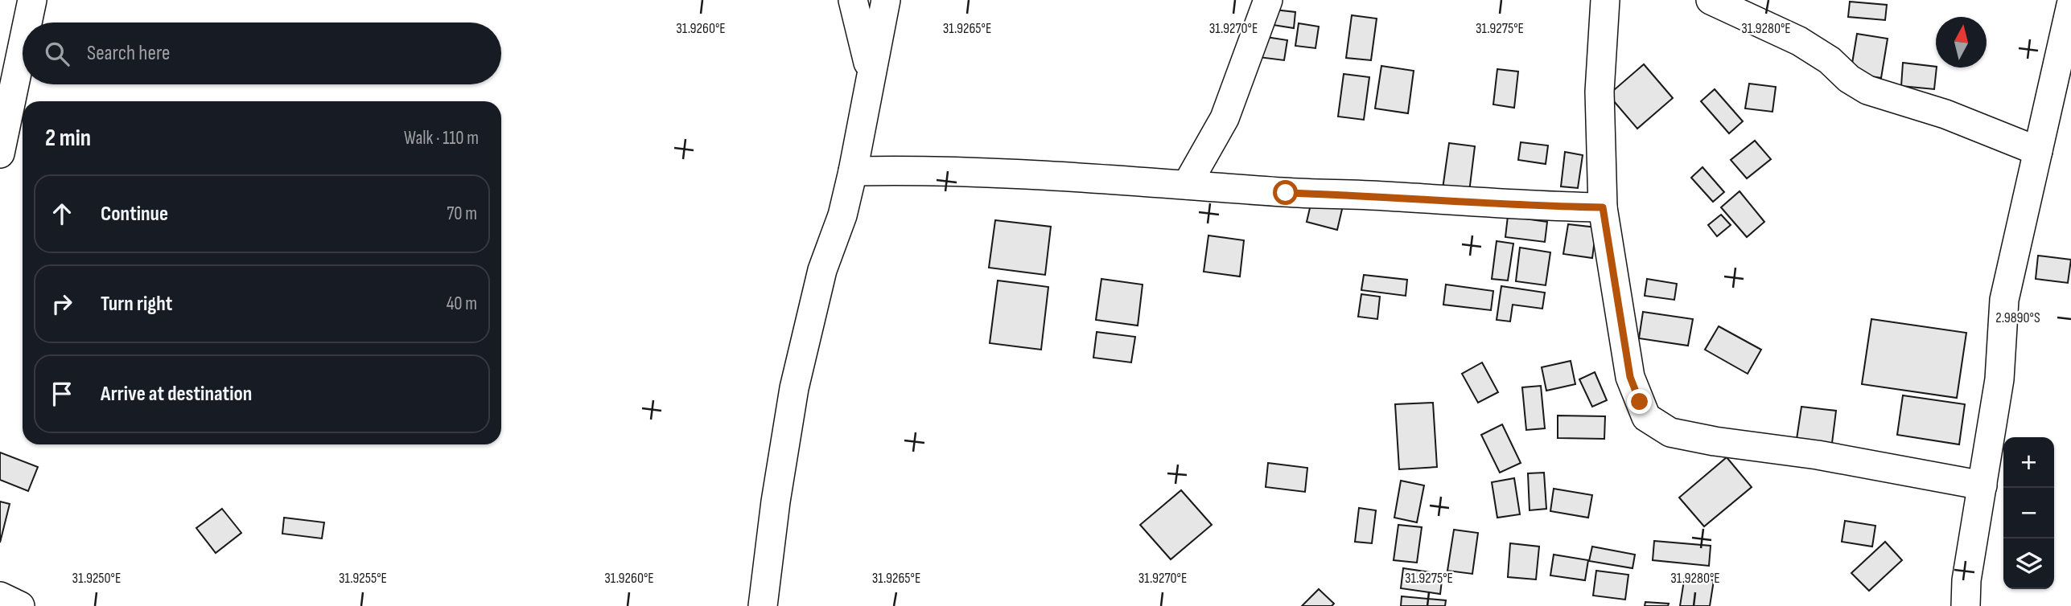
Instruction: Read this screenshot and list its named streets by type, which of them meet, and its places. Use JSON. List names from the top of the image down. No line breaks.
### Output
{"north":"top","page":{"search":"Search here","heading":["2 min","Walk · 110 m"],"list":[["Continue","70 m"],["Turn right","40 m"],"Arrive at destination"],"map_buttons":["+","−"]},"coordinates":["31.9260°E","31.9265°E","31.9270°E","31.9275°E","31.9280°E","2.9890°S","31.9250°E","31.9255°E"]}
